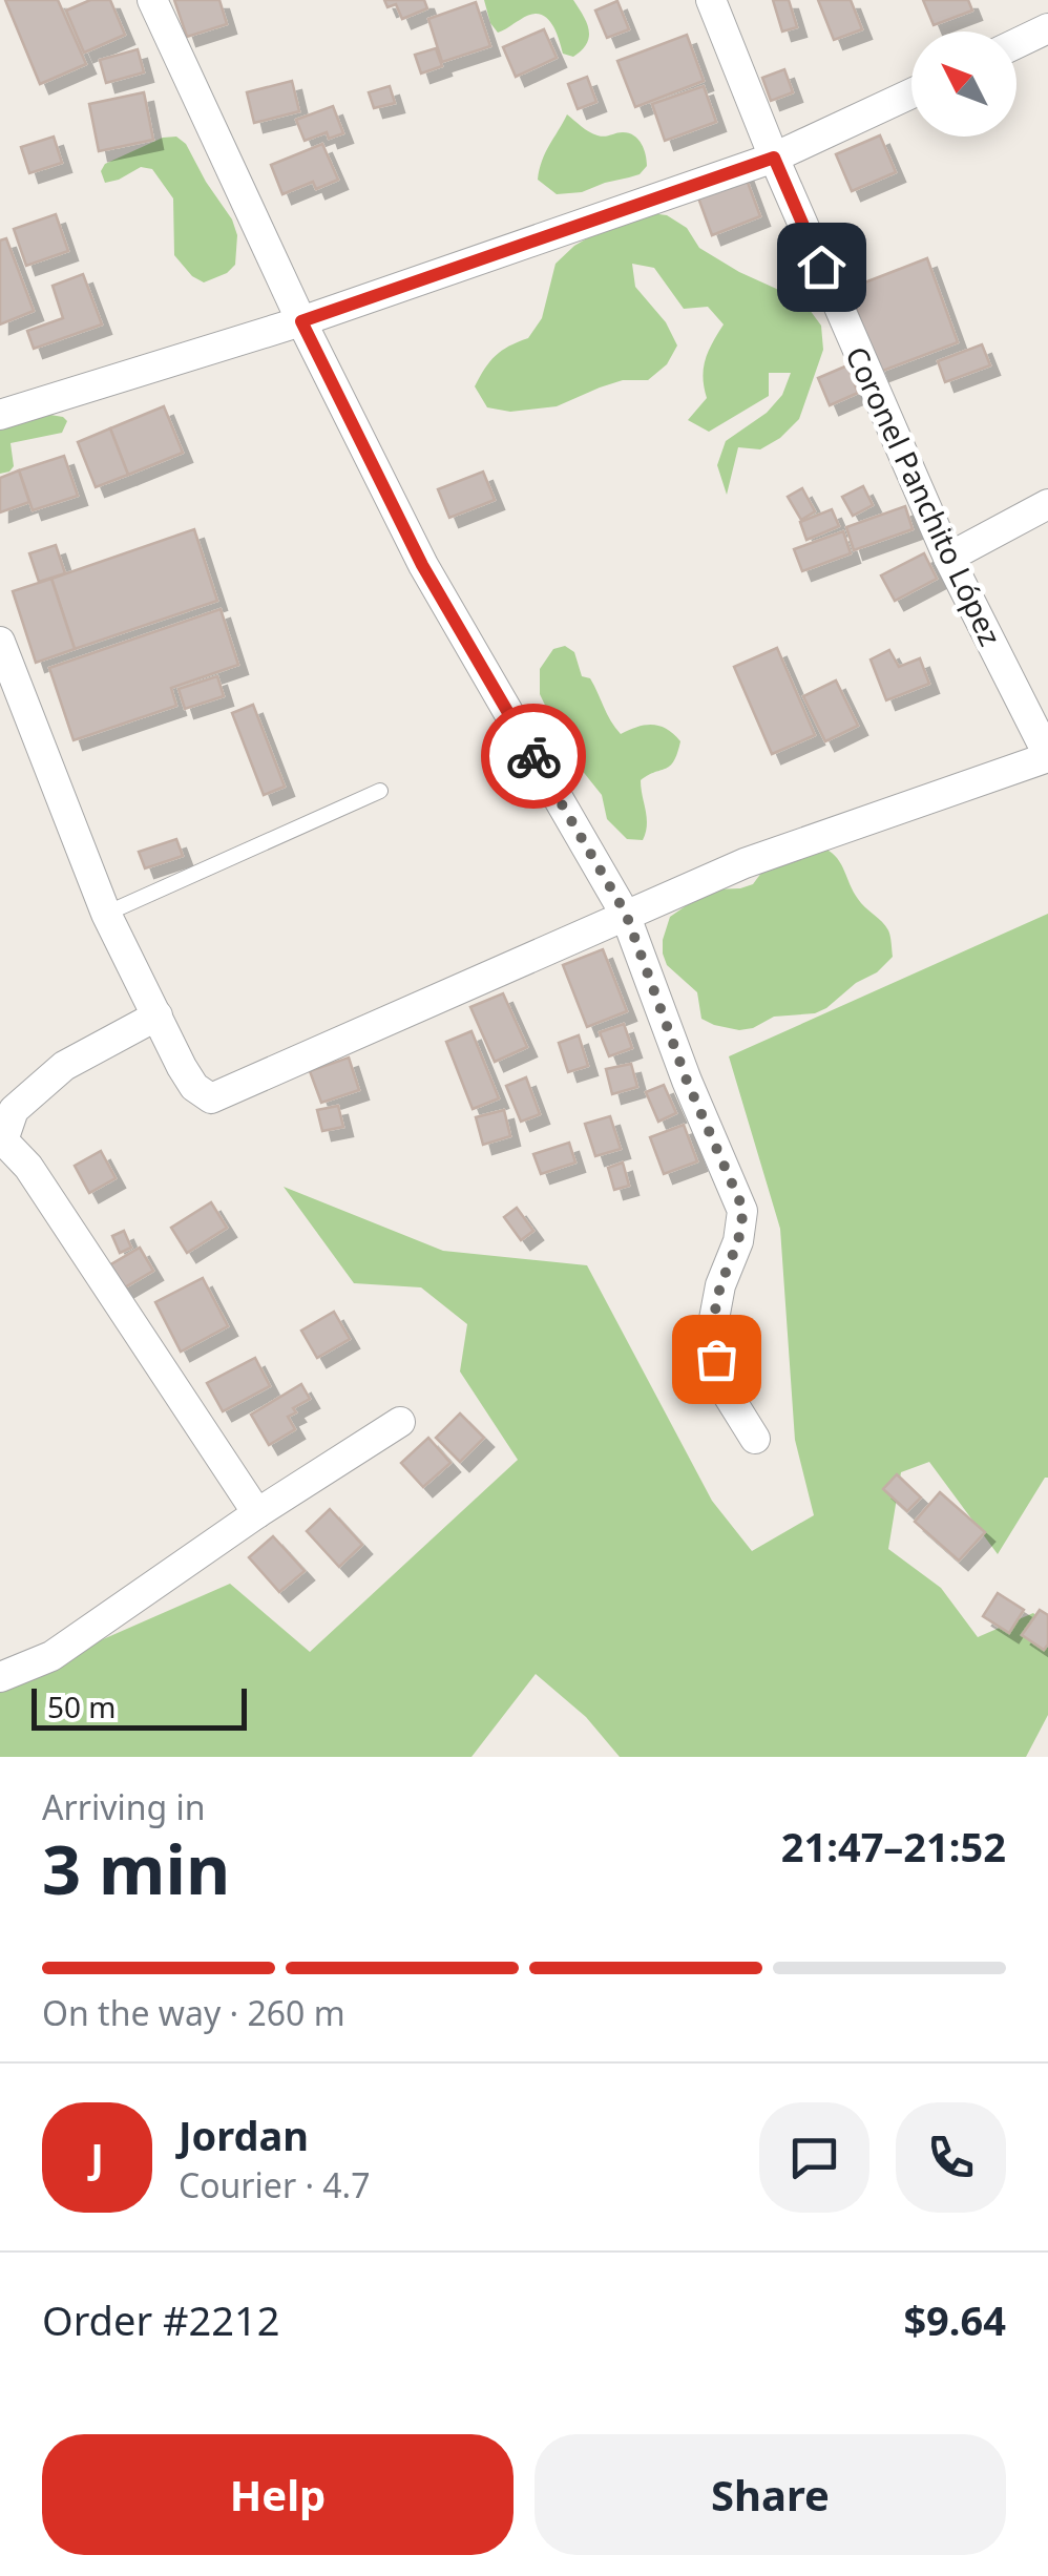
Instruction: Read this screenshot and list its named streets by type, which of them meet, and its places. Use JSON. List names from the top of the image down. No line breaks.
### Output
{"streets":{"street":["Coronel Panchito López"]},"scale_bar":"50 m","north":"top left","page":{"scale":"50 m","heading":["3 min","Arriving in","21:47–21:52"],"panel":["Jordan","Courier · 4.7","Order #2212","$9.64"],"bar":"On the way · 260 m","round":"J","buttons":["Help","Share"]}}
